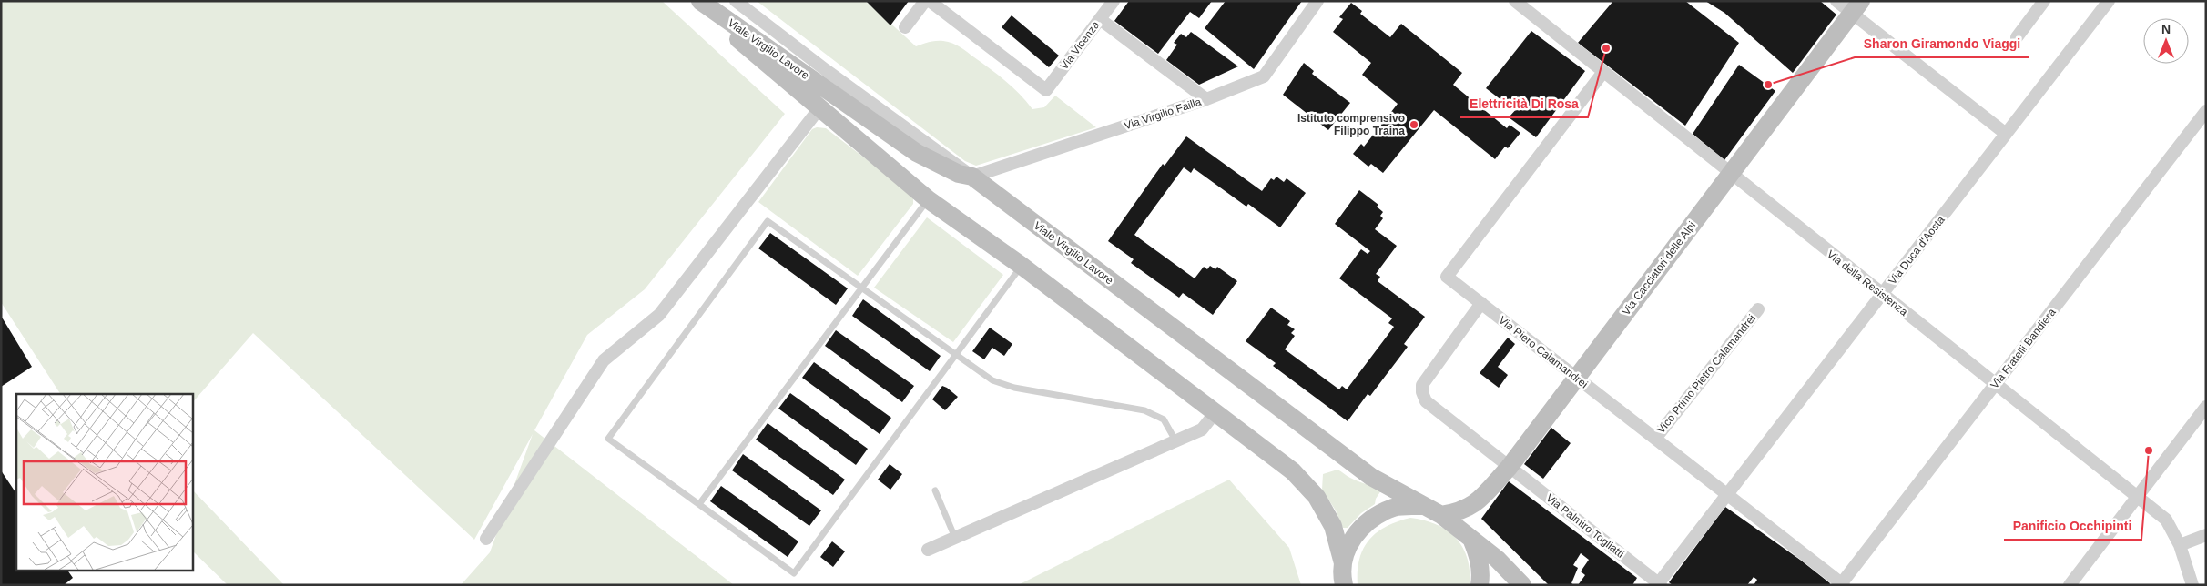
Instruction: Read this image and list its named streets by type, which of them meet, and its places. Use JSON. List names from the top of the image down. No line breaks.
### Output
{"streets":{"street":["Via Vicenza","Viale Virgilio Lavore","Via Virgilio Failla","Via Duca d'Aosta","Via Cacciatori delle Alpi","Via della Resistenza","Via Fratelli Bandiera","Via Piero Calamandrei","Vico Primo Pietro Calamandrei","Via Palmiro Togliatti"]},"crossings":[["Viale Virgilio Lavore","Via Virgilio Failla"],["Viale Virgilio Lavore","Via Cacciatori delle Alpi"],["Via Duca d'Aosta","Via della Resistenza"],["Via Duca d'Aosta","Via Piero Calamandrei"],["Via Duca d'Aosta","Via Palmiro Togliatti"],["Via Cacciatori delle Alpi","Via della Resistenza"],["Via Cacciatori delle Alpi","Via Piero Calamandrei"],["Via Cacciatori delle Alpi","Via Palmiro Togliatti"],["Via della Resistenza","Via Fratelli Bandiera"],["Via della Resistenza","Via Piero Calamandrei"],["Via Fratelli Bandiera","Via Piero Calamandrei"],["Via Piero Calamandrei","Vico Primo Pietro Calamandrei"],["Via Piero Calamandrei","Via Palmiro Togliatti"]],"places":["Elettricità Di Rosa","Sharon Giramondo Viaggi","Istituto comprensivo Filippo Traina","Panificio Occhipinti"],"north":"top"}
